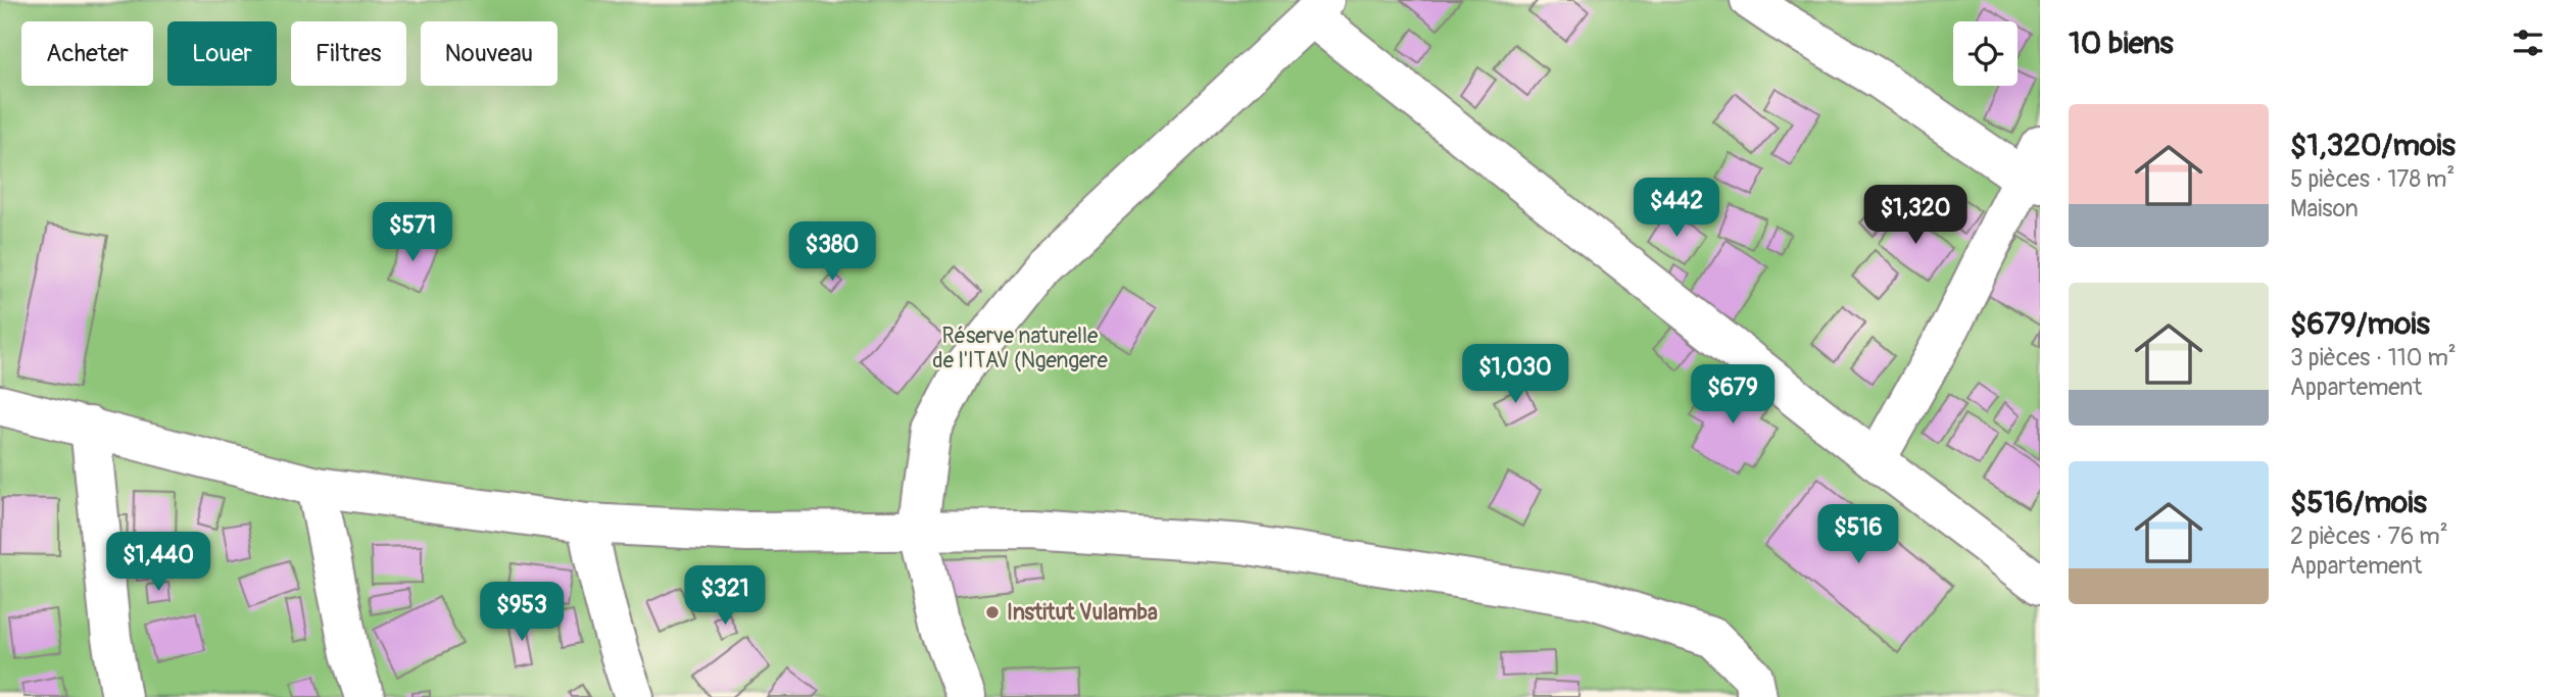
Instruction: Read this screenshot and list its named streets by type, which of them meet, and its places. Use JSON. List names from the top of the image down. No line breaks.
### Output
{"parks":["Réserve naturelle de l'ITAV (Ngengere"],"places":["Institut Vulamba"],"page":{"heading":"10 biens","chip":["Acheter","Louer","Filtres","Nouveau"],"list":[{"name":"$1,320/mois","note":"5 pièces · 178 m² · Maison"},{"name":"$679/mois","note":"3 pièces · 110 m² · Appartement"},{"name":"$516/mois","note":"2 pièces · 76 m² · Appartement"}],"price":["$442","$1,320","$571","$380","$1,030","$679","$516","$1,440","$321","$953"]}}
